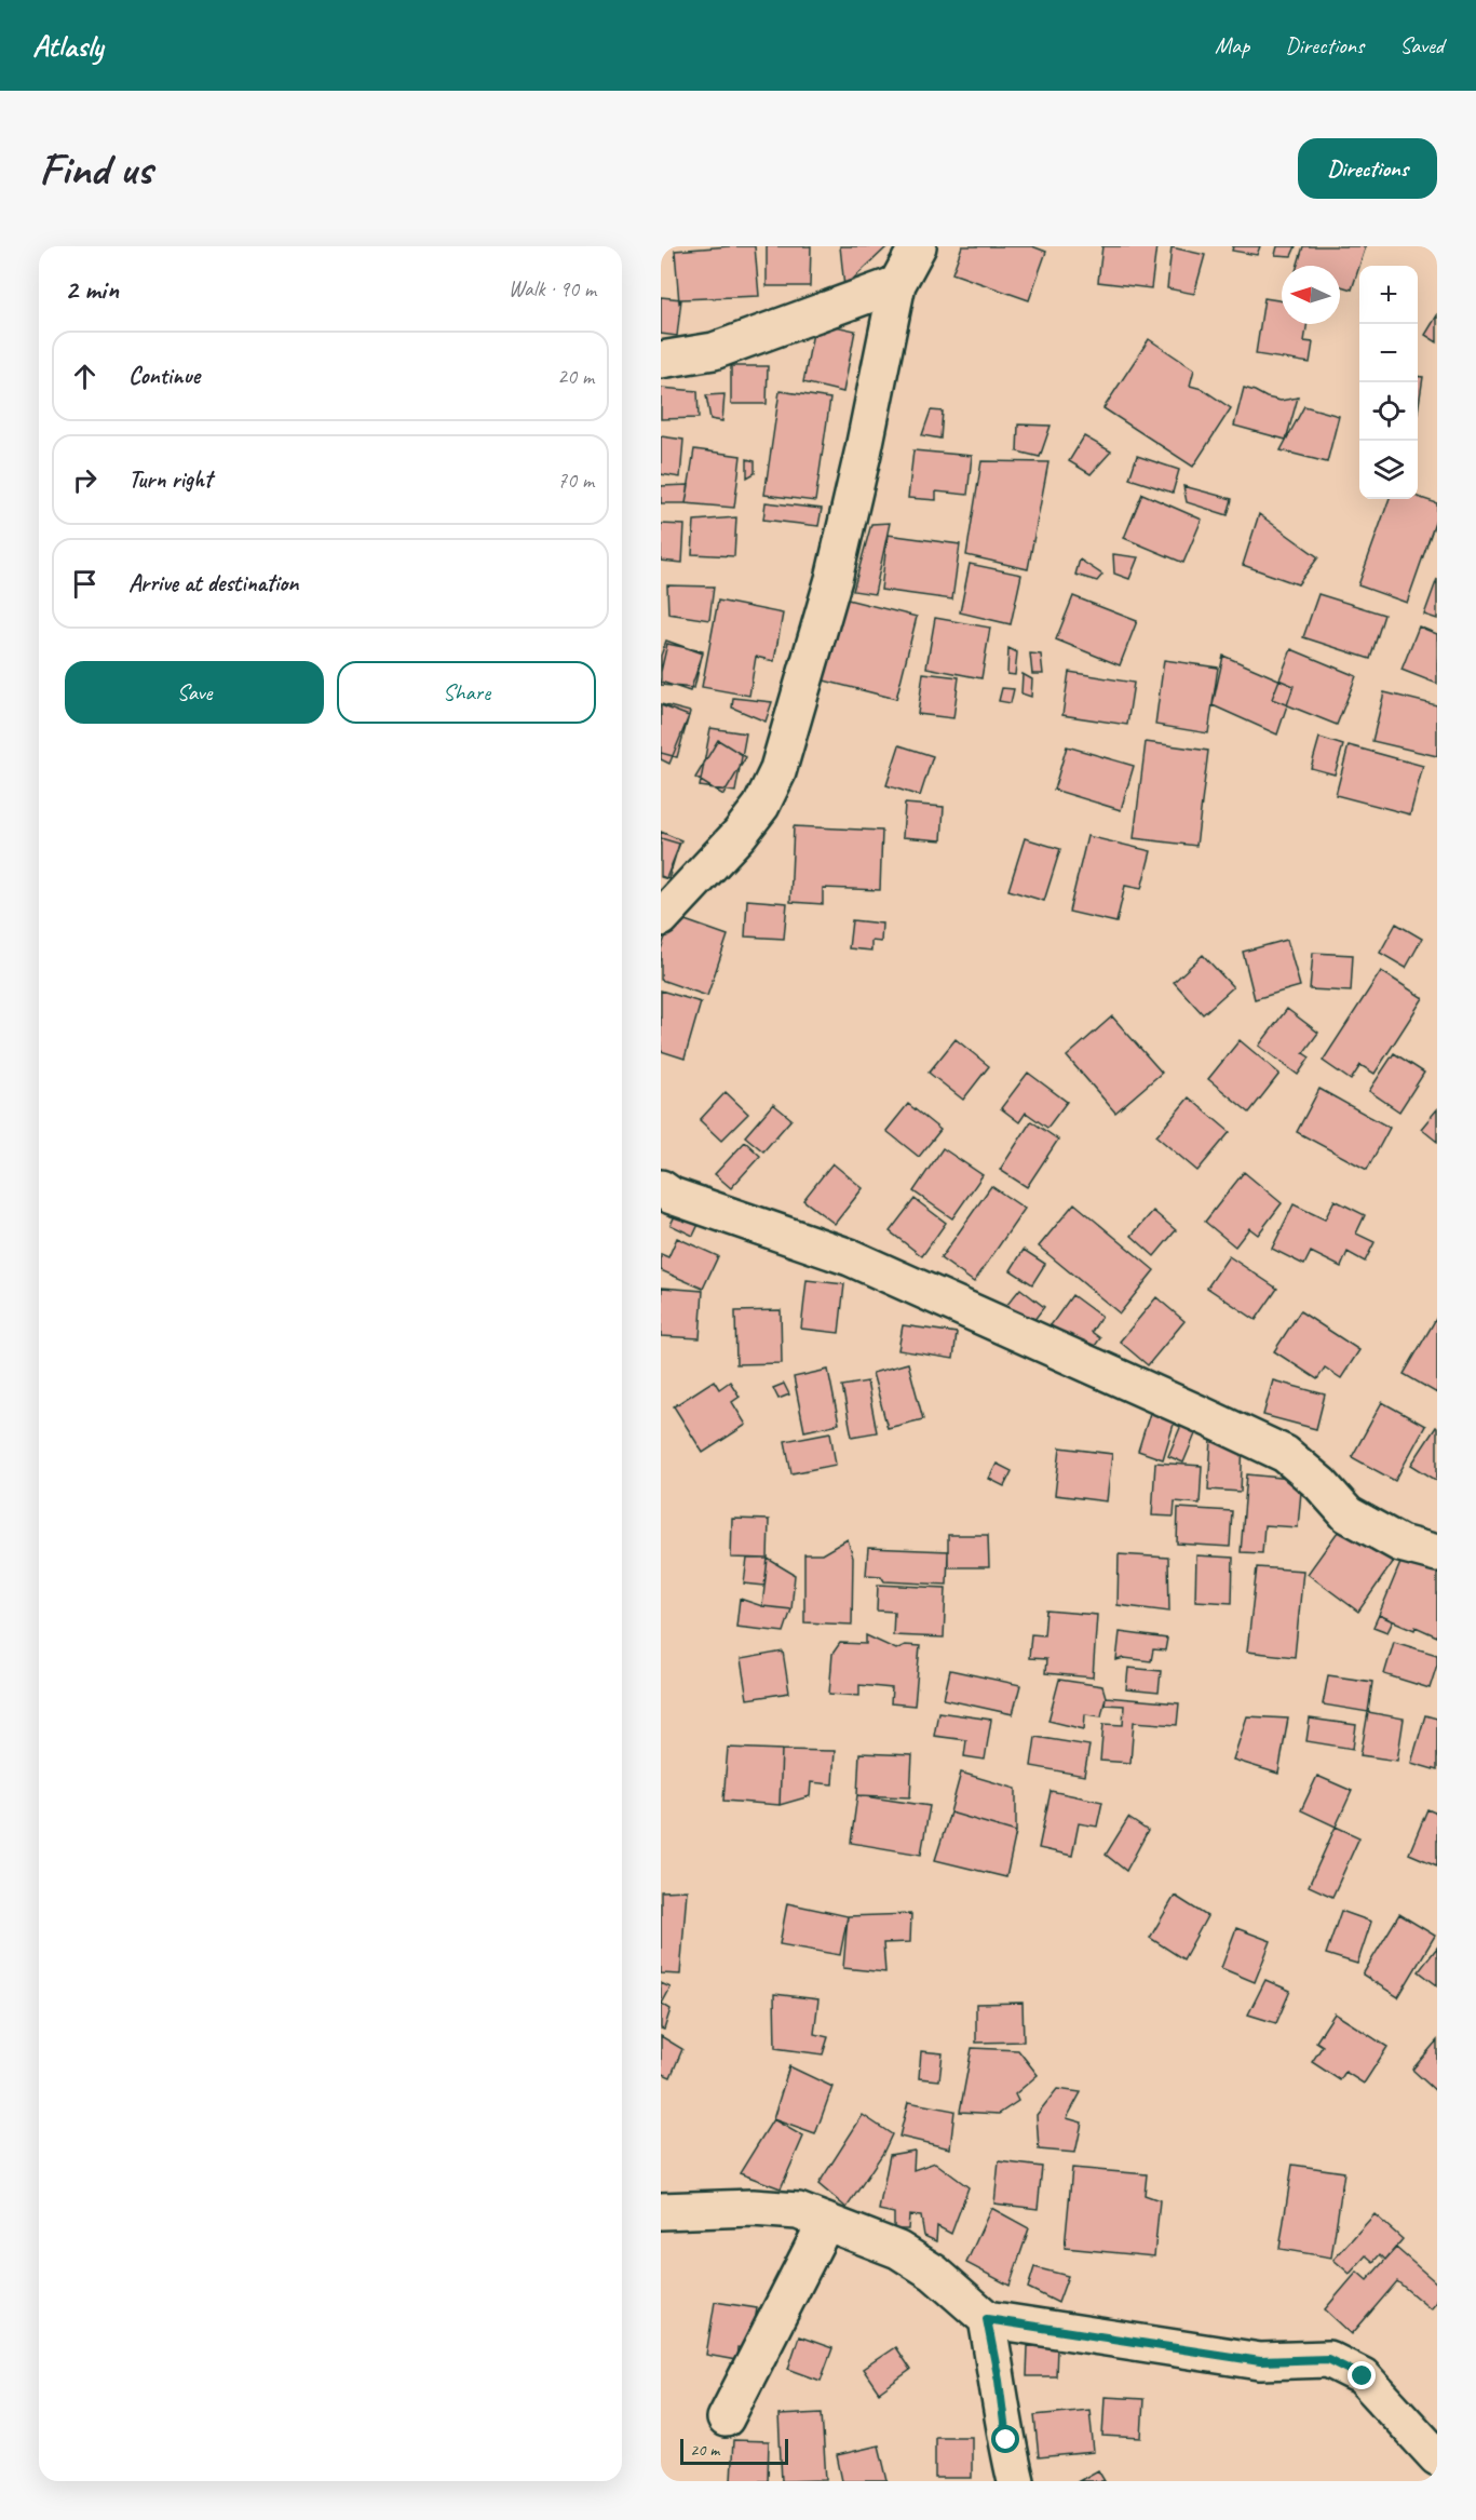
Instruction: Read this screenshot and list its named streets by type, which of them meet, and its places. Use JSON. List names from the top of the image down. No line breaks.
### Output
{"scale_bar":"20 m","north":"left","page":{"header":"Atlasly","nav":["Map","Directions","Saved"],"buttons":["Directions",["Save","Share"]],"title":"Find us","heading":["2 min","Walk · 90 m"],"map_buttons":["+","−"],"list":[["Continue","20 m"],["Turn right","70 m"],"Arrive at destination"],"scale":"20 m"}}
